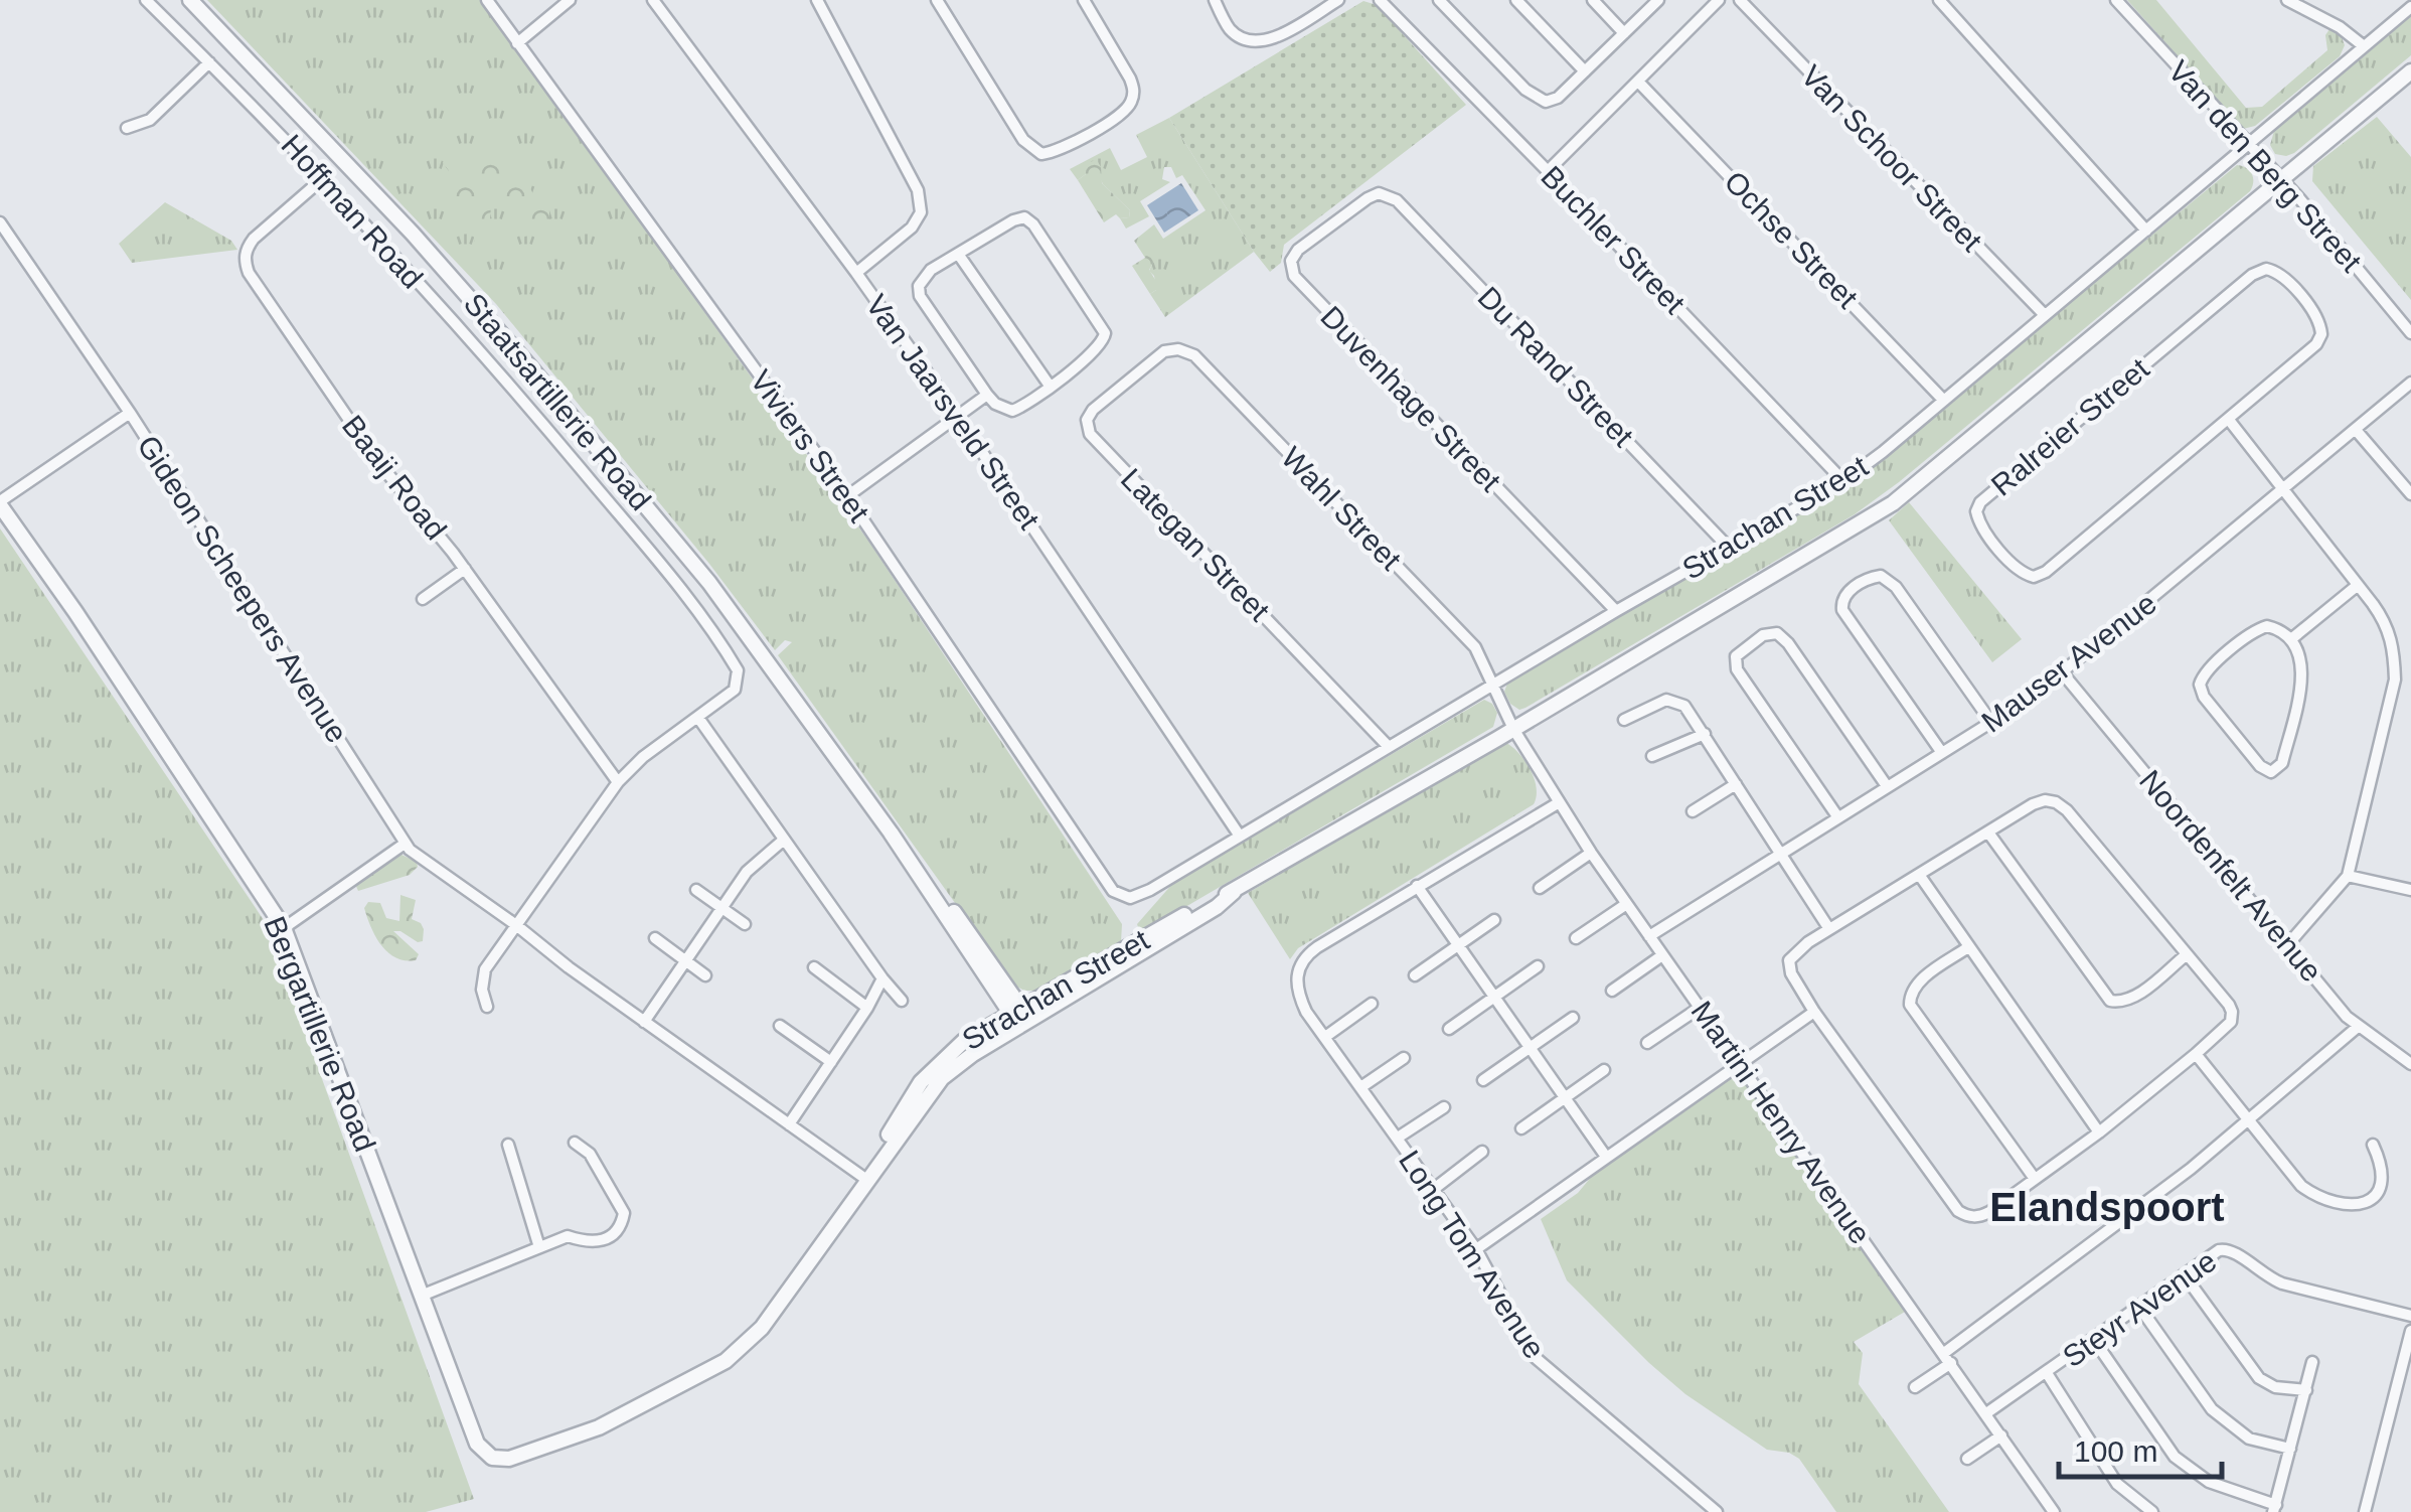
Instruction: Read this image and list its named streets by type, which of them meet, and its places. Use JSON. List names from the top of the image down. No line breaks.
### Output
{"streets":{"street":["Van Schoor Street","Van den Berg Street","Hoffman Road","Buchler Street","Ochse Street","Du Rand Street","Duvenhage Street","Staatsartillerie Road","Van Jaarsveld Street","Ralreier Street","Viviers Street","Baaij Road","Wahl Street","Strachan Street","Lategan Street","Gideon Scheepers Avenue","Mauser Avenue","Noordenfelt Avenue","Bergartillerie Road","Martini Henry Avenue","Long Tom Avenue","Steyr Avenue"]},"crossings":[["Van Schoor Street","Strachan Street"],["Van den Berg Street","Strachan Street"],["Hoffman Road","Baaij Road"],["Buchler Street","Strachan Street"],["Ochse Street","Strachan Street"],["Du Rand Street","Duvenhage Street"],["Du Rand Street","Strachan Street"],["Duvenhage Street","Strachan Street"],["Staatsartillerie Road","Strachan Street"],["Van Jaarsveld Street","Strachan Street"],["Viviers Street","Strachan Street"],["Wahl Street","Strachan Street"],["Wahl Street","Lategan Street"],["Wahl Street","Martini Henry Avenue"],["Strachan Street","Lategan Street"],["Strachan Street","Gideon Scheepers Avenue"],["Strachan Street","Bergartillerie Road"],["Strachan Street","Martini Henry Avenue"],["Mauser Avenue","Noordenfelt Avenue"],["Mauser Avenue","Martini Henry Avenue"],["Martini Henry Avenue","Steyr Avenue"]],"districts":["Elandspoort"],"scale_bar":"100 m"}
